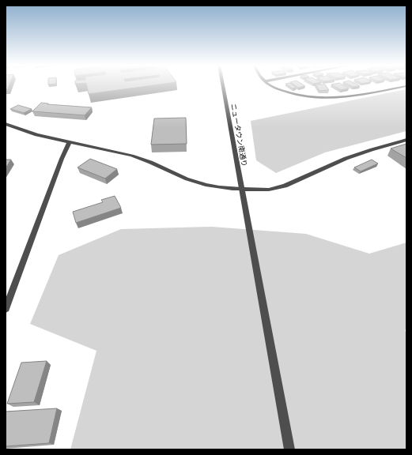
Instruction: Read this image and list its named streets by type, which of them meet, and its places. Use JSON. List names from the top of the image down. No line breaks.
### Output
{"streets":{"street":["ニュータウン南通り"]}}
